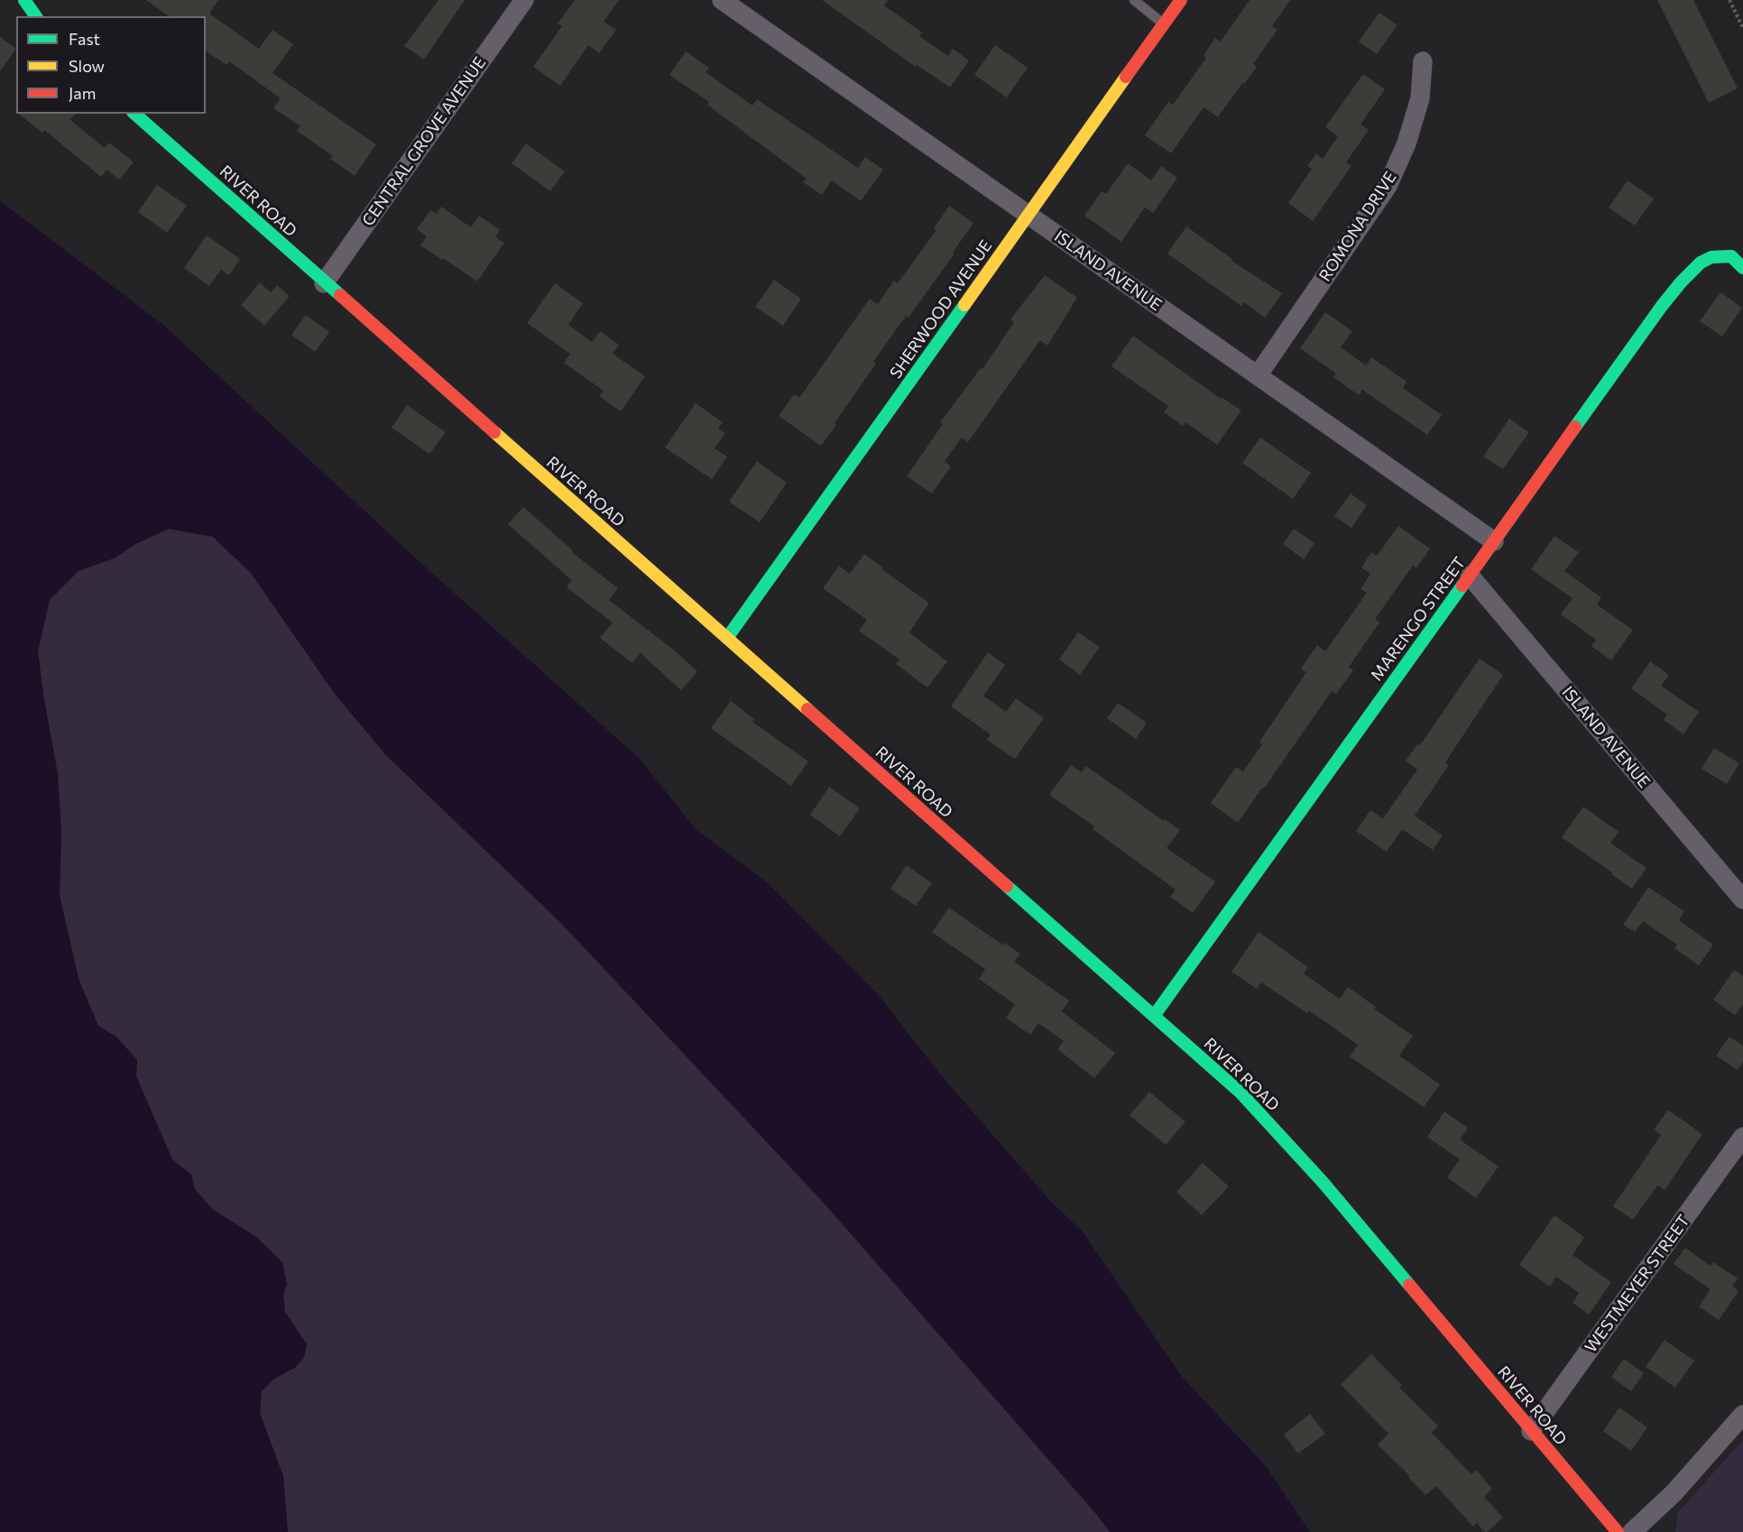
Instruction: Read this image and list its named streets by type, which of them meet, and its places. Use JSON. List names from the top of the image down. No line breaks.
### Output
{"streets":{"street":["CENTRAL GROVE AVENUE","RIVER ROAD","ROMONA DRIVE","ISLAND AVENUE","SHERWOOD AVENUE","MARENGO STREET","WESTMEYER STREET"]},"crossings":[["CENTRAL GROVE AVENUE","RIVER ROAD"],["RIVER ROAD","SHERWOOD AVENUE"],["RIVER ROAD","MARENGO STREET"],["RIVER ROAD","WESTMEYER STREET"],["ROMONA DRIVE","ISLAND AVENUE"],["ISLAND AVENUE","SHERWOOD AVENUE"],["ISLAND AVENUE","MARENGO STREET"]],"legend":["Fast","Slow","Jam"]}
